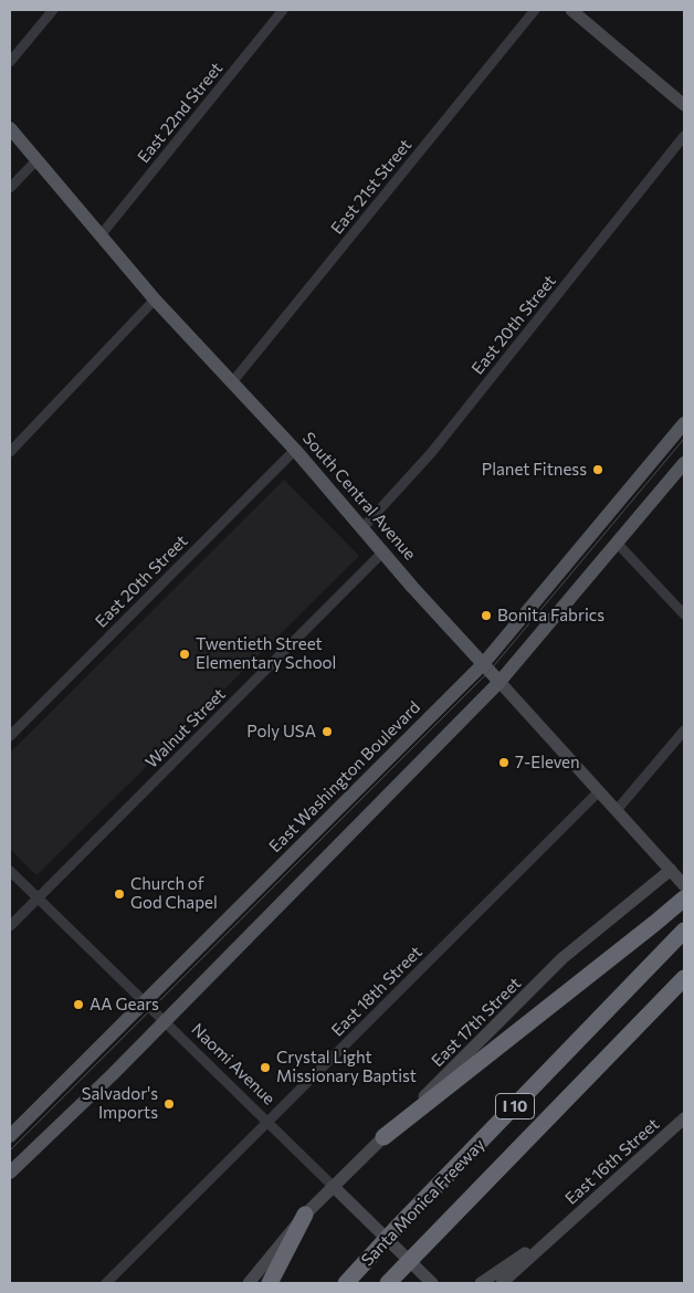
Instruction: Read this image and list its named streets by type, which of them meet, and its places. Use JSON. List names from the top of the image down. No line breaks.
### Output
{"streets":{"highway":["I 10","Santa Monica Freeway"],"main road":["South Central Avenue","East Washington Boulevard","East 17th Street","Naomi Avenue","East 16th Street"],"street":["East 22nd Street","East 21st Street","East 20th Street","Walnut Street","East 18th Street"]},"crossings":[["East 22nd Street","South Central Avenue"],["East 21st Street","South Central Avenue"],["East 20th Street","South Central Avenue"],["South Central Avenue","Walnut Street"],["South Central Avenue","East Washington Boulevard"],["South Central Avenue","East 18th Street"],["South Central Avenue","East 17th Street"],["Walnut Street","Naomi Avenue"],["East Washington Boulevard","Naomi Avenue"],["East 18th Street","Naomi Avenue"],["East 17th Street","Naomi Avenue"]],"places":["Planet Fitness","Bonita Fabrics","Twentieth Street Elementary School","Poly USA","7-Eleven","Church of God Chapel","AA Gears","Crystal Light Missionary Baptist","Salvador's Imports"]}
